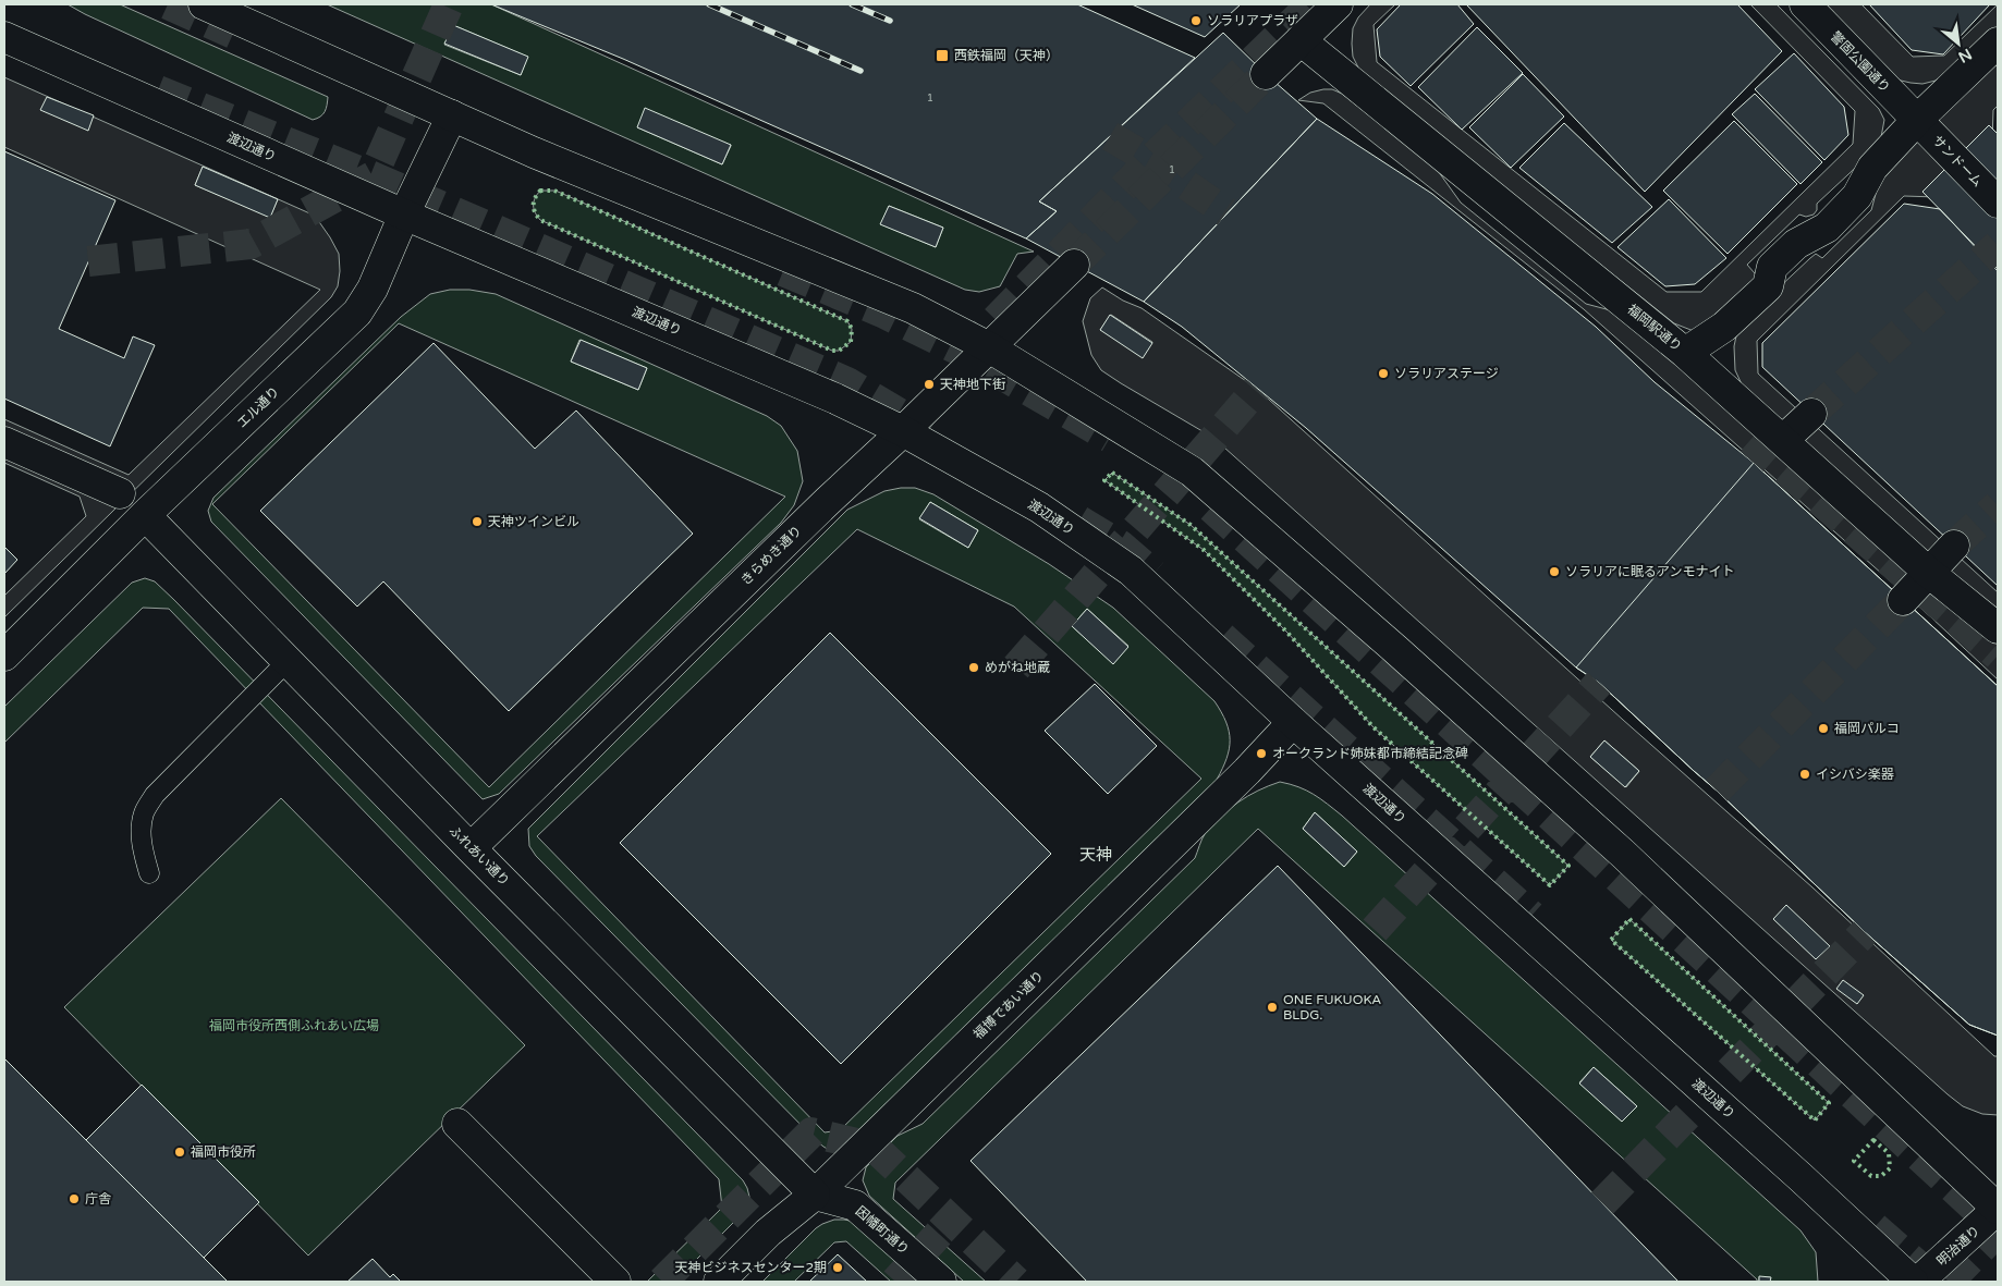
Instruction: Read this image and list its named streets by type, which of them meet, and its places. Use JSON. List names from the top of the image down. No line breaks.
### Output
{"streets":{"street":["警固公園通り","渡辺通り","サンドーム","福岡駅通り","エル通り","きらめき通り","ふれあい通り","福博であい通り","因幡町通り","明治通り"]},"crossings":[["警固公園通り","サンドーム"],["渡辺通り","エル通り"],["渡辺通り","きらめき通り"],["渡辺通り","福博であい通り"],["エル通り","ふれあい通り"],["きらめき通り","ふれあい通り"],["ふれあい通り","福博であい通り"],["ふれあい通り","因幡町通り"],["福博であい通り","因幡町通り"]],"districts":["天神"],"parks":["福岡市役所西側ふれあい広場"],"places":{"other":["ソラリアプラザ","ソラリアステージ","天神地下街","天神ツインビル","ソラリアに眠るアンモナイト","めがね地蔵","福岡パルコ","オークランド姉妹都市締結記念碑","イシバシ楽器","ONE FUKUOKA BLDG.","福岡市役所","庁舎","天神ビジネスセンター2期"],"transit":["西鉄福岡（天神）"]},"house_numbers":["1","1"],"north":"bottom right"}
